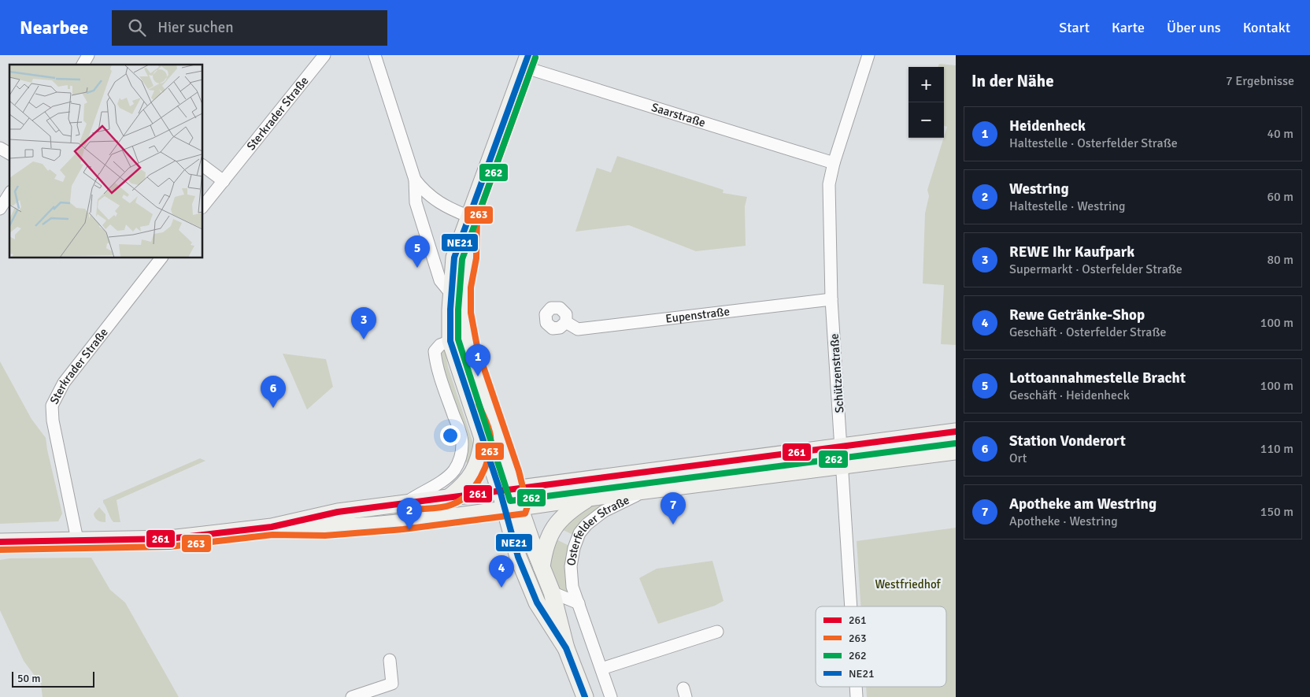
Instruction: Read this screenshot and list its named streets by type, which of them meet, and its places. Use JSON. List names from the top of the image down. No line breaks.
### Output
{"streets":{"street":["Sterkrader Straße","Saarstraße","Eupenstraße","Schützenstraße","Osterfelder Straße"]},"crossings":[["Saarstraße","Schützenstraße"],["Eupenstraße","Schützenstraße"]],"parks":["Westfriedhof"],"lines":["transit line NE21","transit line 263","transit line 262","transit line 261"],"legend":["261","263","262","NE21"],"scale_bar":"50 m","page":{"header":"Nearbee","search":"Hier suchen","nav":["Start","Karte","Über uns","Kontakt"],"heading":["In der Nähe","7 Ergebnisse"],"map_buttons":["+","−"],"list":[{"mark":"1","name":"Heidenheck","note":"Haltestelle · Osterfelder Straße","value":"40 m"},{"mark":"2","name":"Westring","note":"Haltestelle · Westring","value":"60 m"},{"mark":"3","name":"REWE Ihr Kaufpark","note":"Supermarkt · Osterfelder Straße","value":"80 m"},{"mark":"4","name":"Rewe Getränke-Shop","note":"Geschäft · Osterfelder Straße","value":"100 m"},{"mark":"5","name":"Lottoannahmestelle Bracht","note":"Geschäft · Heidenheck","value":"100 m"},{"mark":"6","name":"Station Vonderort","note":"Ort","value":"110 m"},{"mark":"7","name":"Apotheke am Westring","note":"Apotheke · Westring","value":"150 m"}],"pins":["5","3","1","6","7","2","4"],"scale":"50 m"}}
